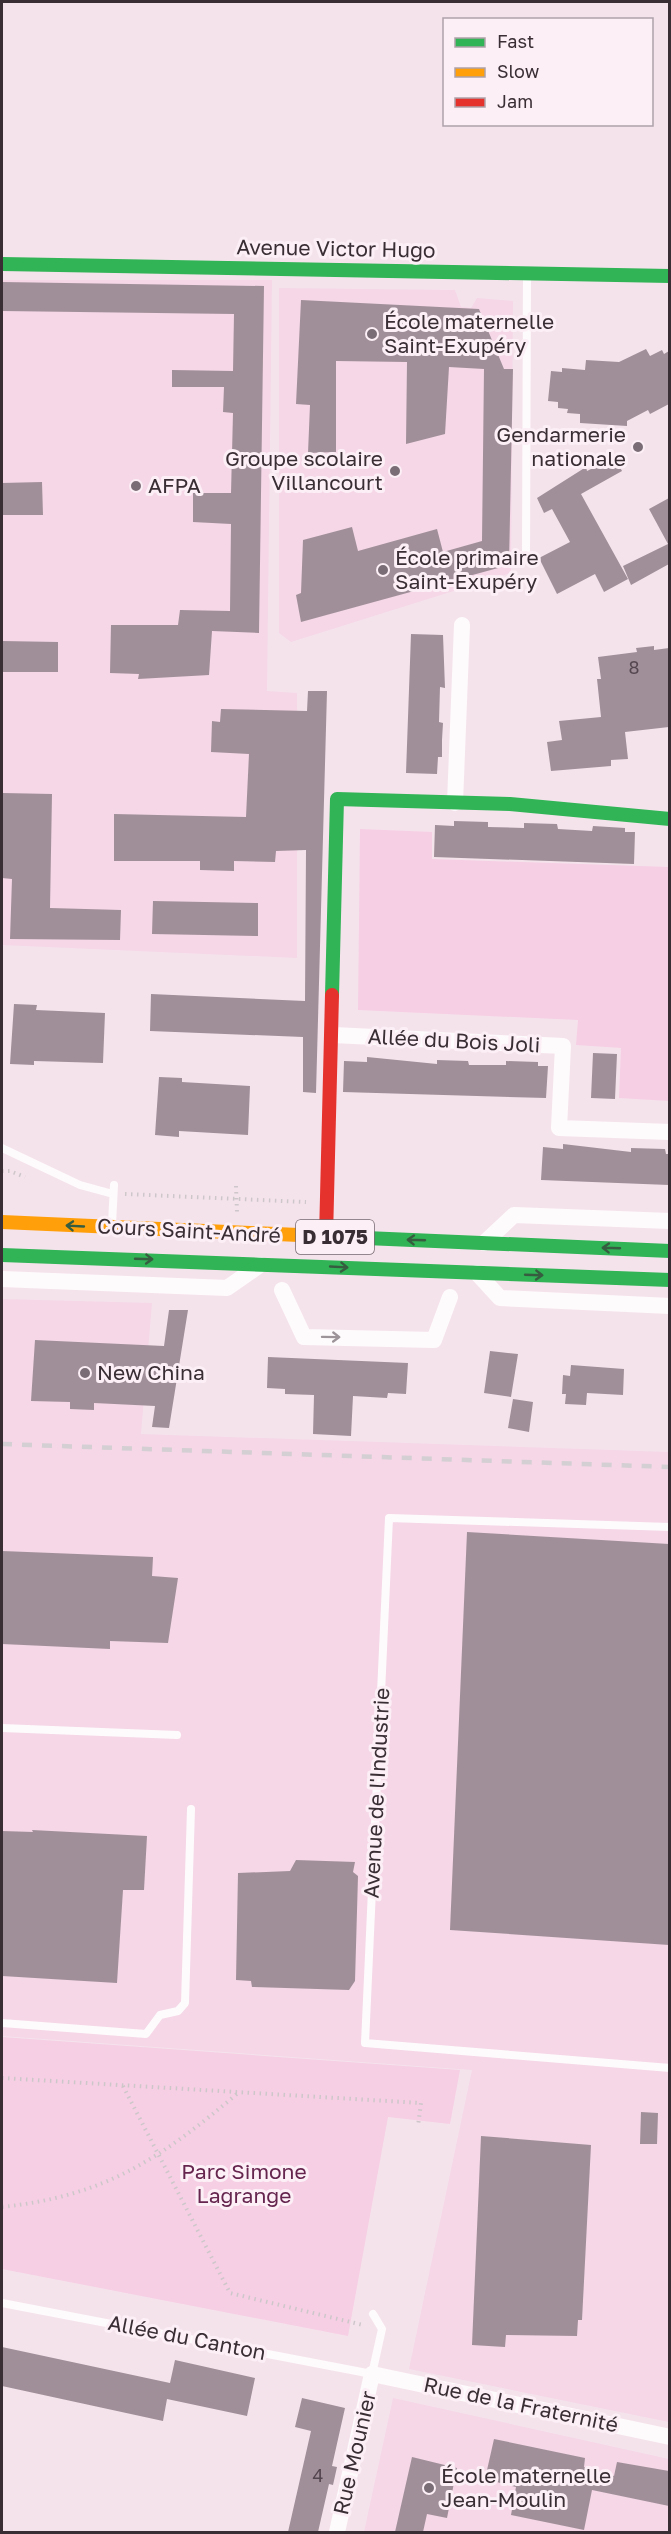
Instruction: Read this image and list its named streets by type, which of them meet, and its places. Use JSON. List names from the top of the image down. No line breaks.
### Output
{"streets":{"street":["Avenue Victor Hugo","Allée du Bois Joli","Cours Saint-André","D 1075","Rue de la Fraternité","Rue Mounier"],"lane":["Avenue de l'Industrie","Allée du Canton"]},"crossings":[["Allée du Canton","Rue de la Fraternité"],["Allée du Canton","Rue Mounier"],["Rue de la Fraternité","Rue Mounier"]],"parks":["Parc Simone Lagrange"],"places":["École maternelle Saint-Exupéry","Gendarmerie nationale","Groupe scolaire Villancourt","AFPA","École primaire Saint-Exupéry","New China","École maternelle Jean-Moulin"],"house_numbers":["8","4"],"legend":["Fast","Slow","Jam"]}
